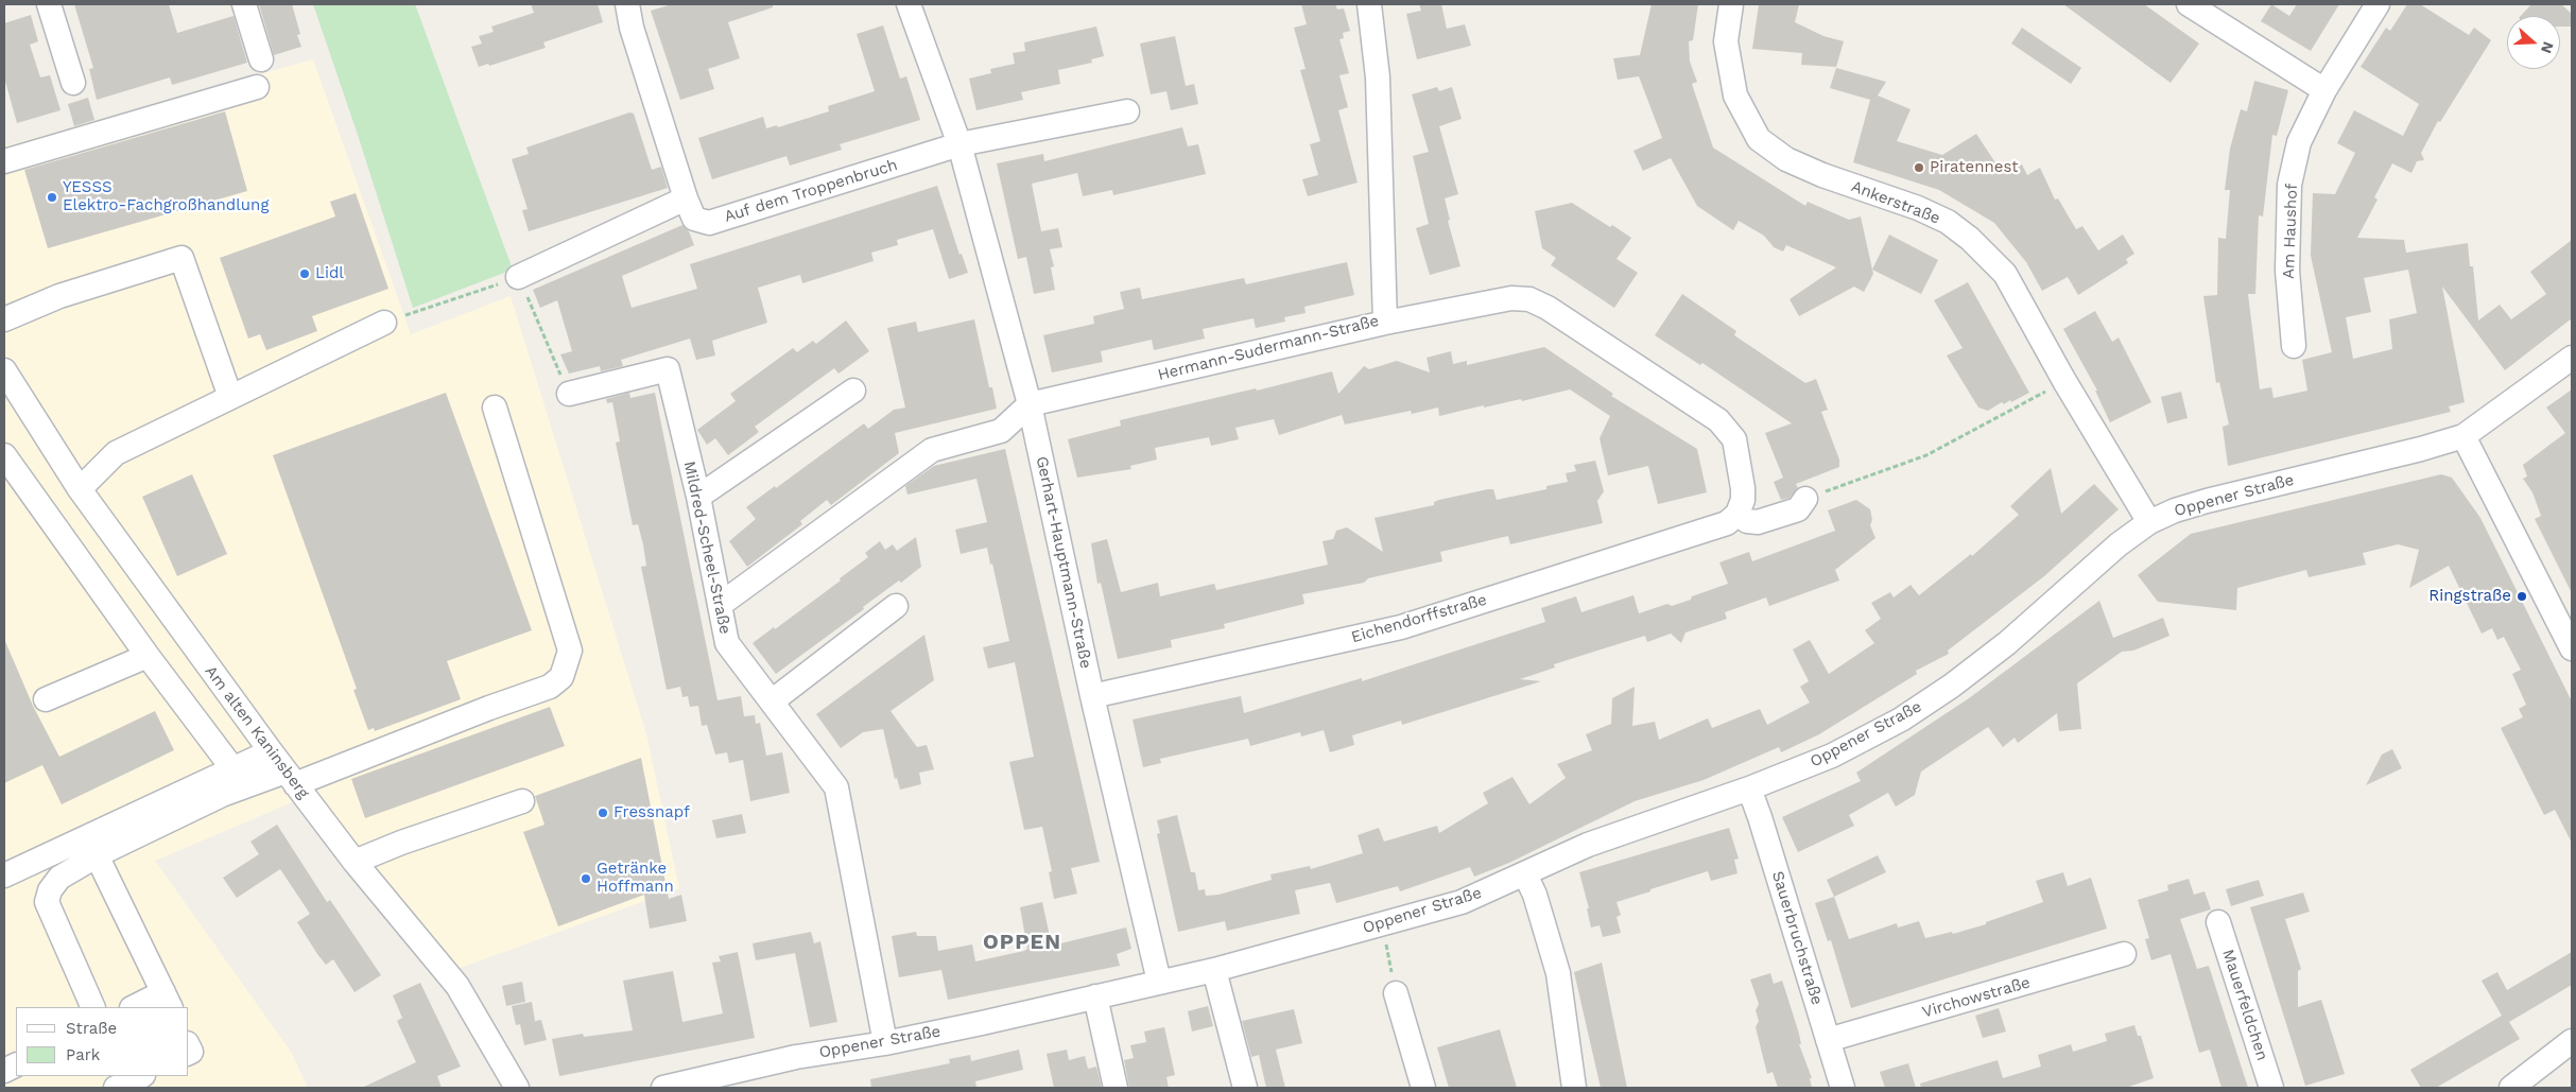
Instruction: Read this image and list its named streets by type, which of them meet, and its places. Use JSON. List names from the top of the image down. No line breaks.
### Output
{"streets":{"street":["Auf dem Troppenbruch","Ankerstraße","Am Haushof","Hermann-Sudermann-Straße","Oppener Straße","Mildred-Scheel-Straße","Gerhart-Hauptmann-Straße","Eichendorffstraße","Am alten Kaninsberg","Sauerbruchstraße","Virchowstraße","Mauerfeldchen"]},"crossings":[["Auf dem Troppenbruch","Gerhart-Hauptmann-Straße"],["Ankerstraße","Oppener Straße"],["Hermann-Sudermann-Straße","Gerhart-Hauptmann-Straße"],["Oppener Straße","Mildred-Scheel-Straße"],["Oppener Straße","Gerhart-Hauptmann-Straße"],["Oppener Straße","Sauerbruchstraße"],["Gerhart-Hauptmann-Straße","Eichendorffstraße"],["Sauerbruchstraße","Virchowstraße"]],"districts":["OPPEN"],"places":["Piratennest","YESSS Elektro-Fachgroßhandlung","Lidl","Ringstraße","Fressnapf","Getränke Hoffmann"],"legend":["Straße","Park"],"north":"right"}
